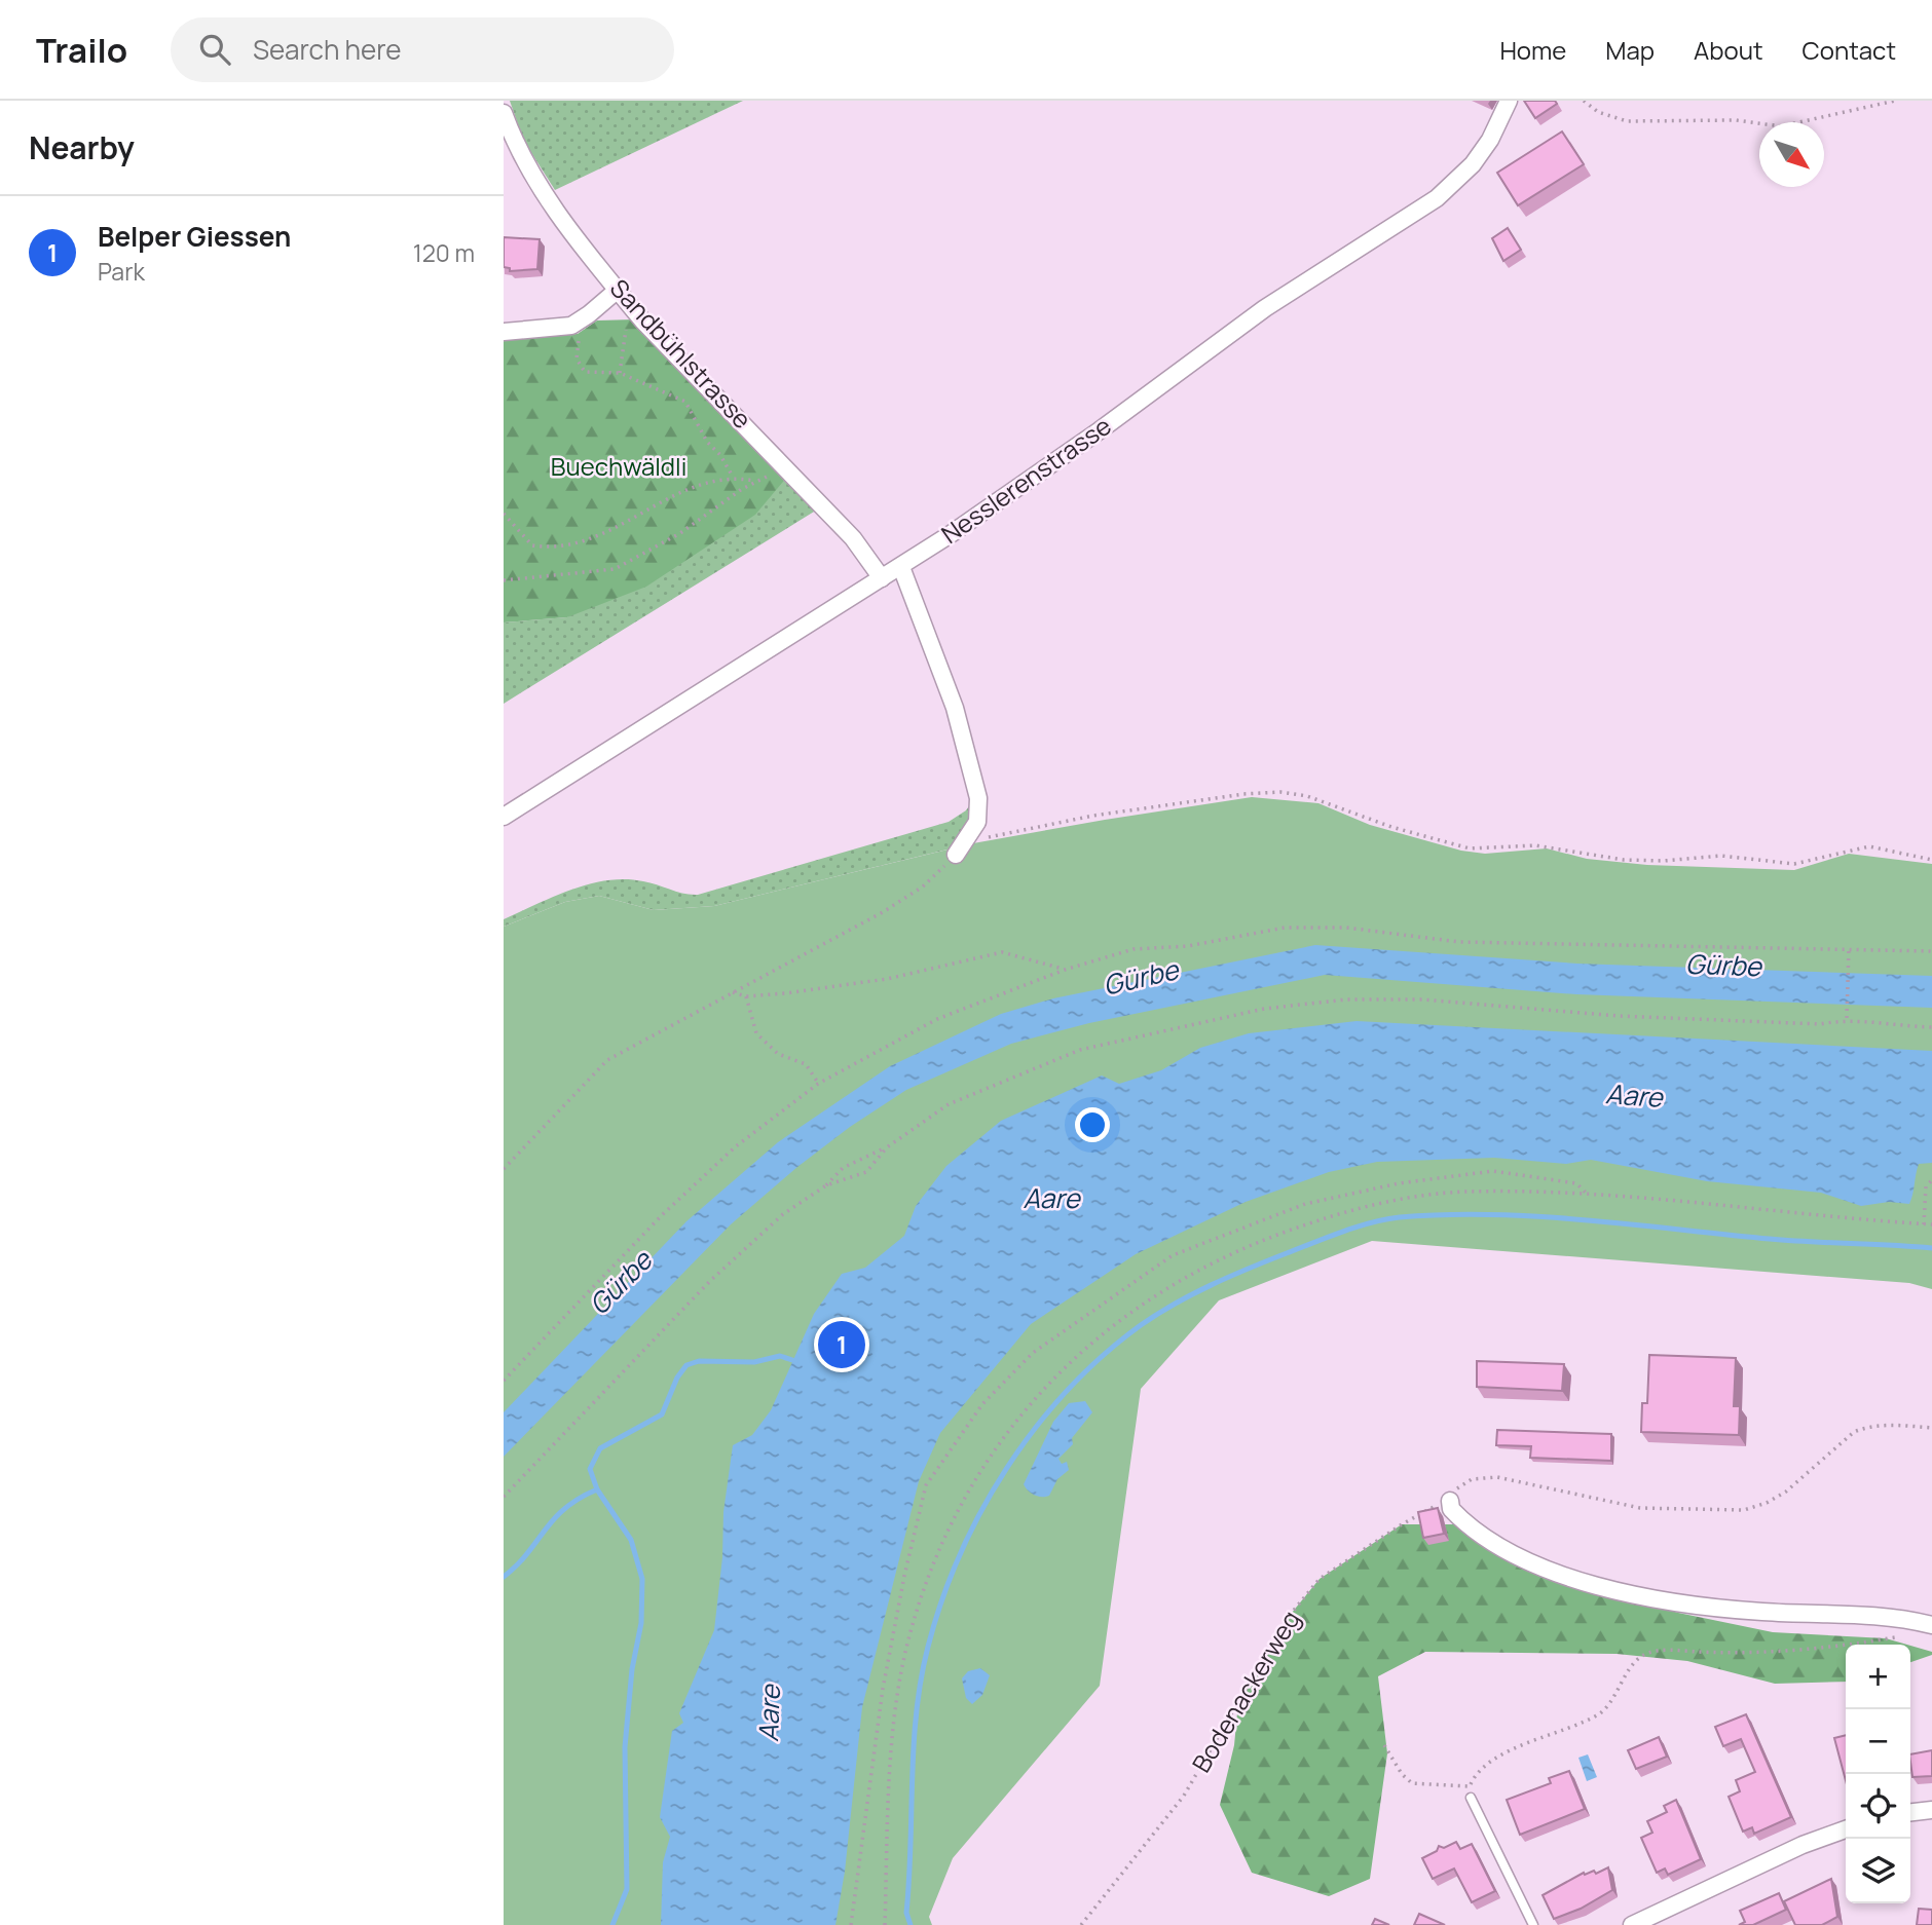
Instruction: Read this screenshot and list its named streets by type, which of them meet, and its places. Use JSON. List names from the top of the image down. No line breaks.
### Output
{"streets":{"street":["Sandbühlstrasse","Nesslerenstrasse"],"path":["Bodenackerweg"]},"crossings":[["Sandbühlstrasse","Nesslerenstrasse"]],"water":["Gürbe","Aare"],"parks":["Buechwäldli"],"north":"bottom right","page":{"header":"Trailo","search":"Search here","nav":["Home","Map","About","Contact"],"heading":"Nearby","list":[{"mark":"1","name":"Belper Giessen","note":"Park","value":"120 m"}],"pins":"1","map_buttons":["+","−"]}}
